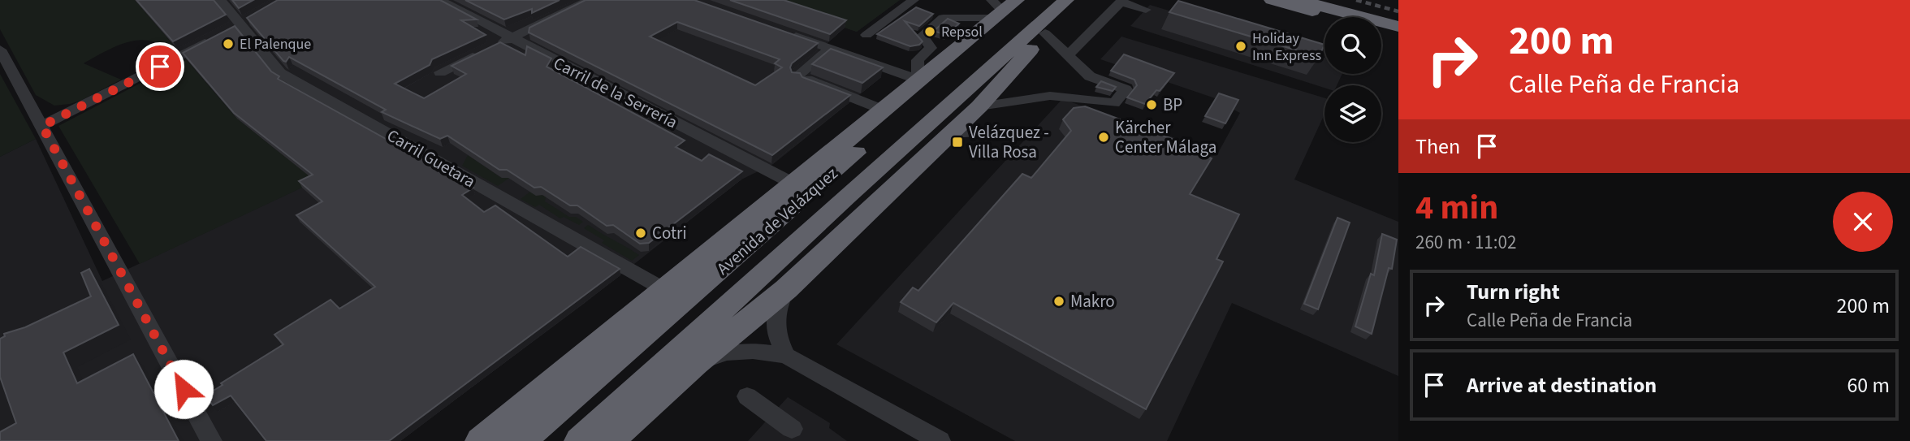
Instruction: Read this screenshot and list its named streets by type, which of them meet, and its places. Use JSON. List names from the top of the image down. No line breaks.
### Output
{"streets":{"highway":["Avenida de Velázquez"],"street":["Carril de la Serrería","Carril Guetara"]},"places":{"other":["Repsol","El Palenque","Holiday Inn Express","BP","Kärcher Center Málaga","Cotri","Makro"],"transit":["Velázquez - Villa Rosa"]},"page":{"turn":["200 m","Calle Peña de Francia"],"then":"Then","heading":["4 min","260 m · 11:02"],"list":[{"name":"Turn right","note":"Calle Peña de Francia","value":"200 m"},{"name":"Arrive at destination","value":"60 m"}]}}
